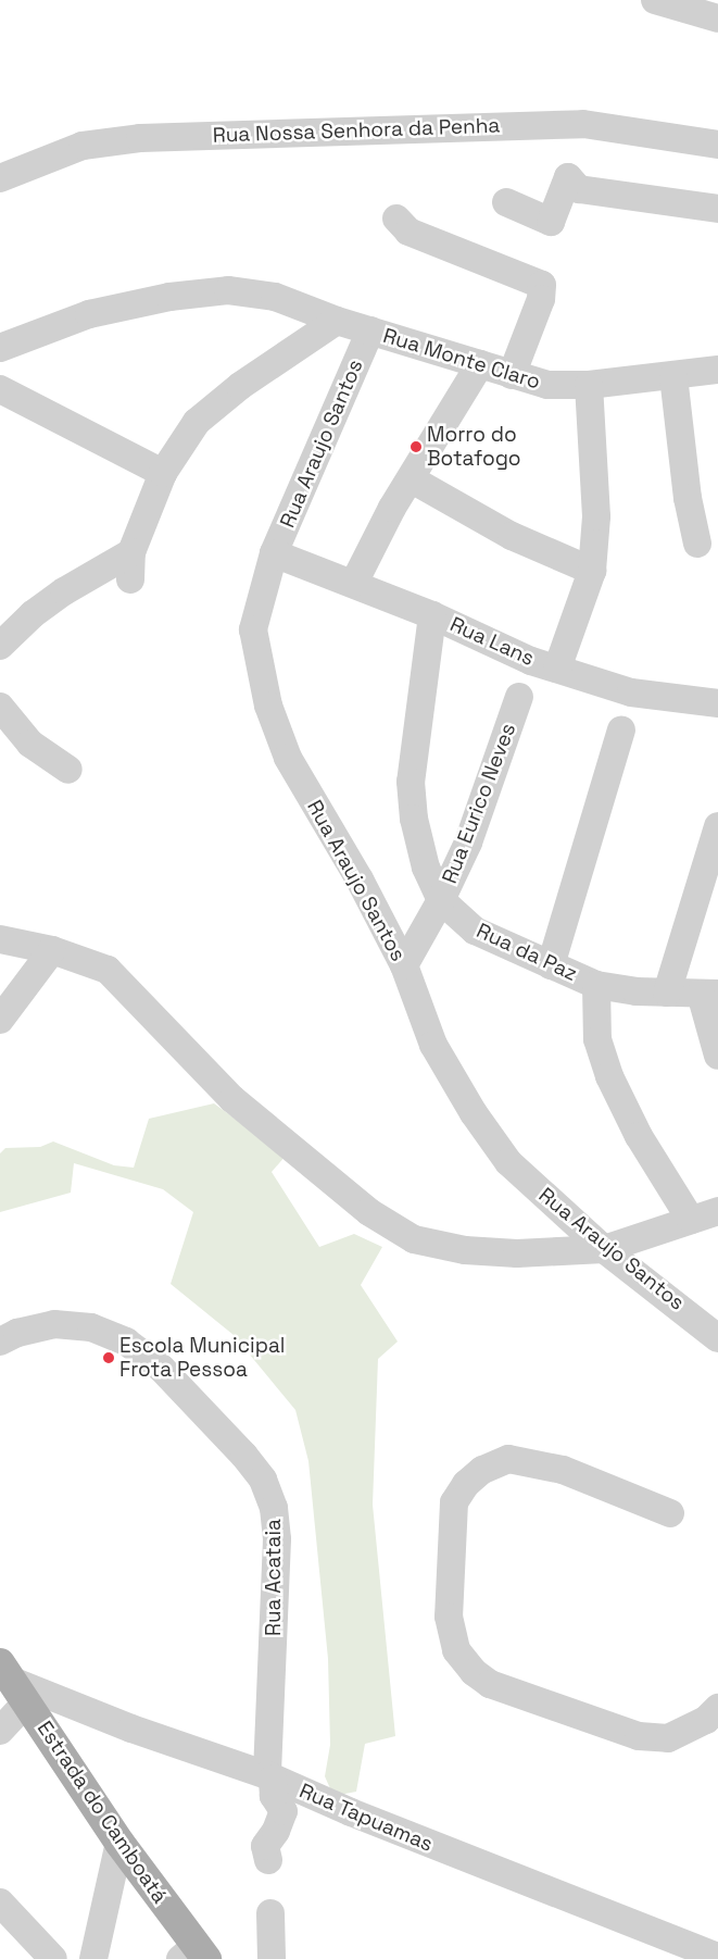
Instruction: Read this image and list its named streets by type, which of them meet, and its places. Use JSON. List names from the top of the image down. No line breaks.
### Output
{"streets":{"main road":["Estrada do Camboatá"],"street":["Rua Nossa Senhora da Penha","Rua Monte Claro","Rua Araujo Santos","Rua Lans","Rua Eurico Neves","Rua da Paz","Rua Acataia","Rua Tapuamas"]},"crossings":[["Rua Monte Claro","Rua Araujo Santos"],["Rua Araujo Santos","Rua Lans"],["Rua Araujo Santos","Rua Eurico Neves"],["Rua Lans","Rua da Paz"],["Rua Eurico Neves","Rua da Paz"],["Rua Acataia","Rua Tapuamas"],["Estrada do Camboatá","Rua Tapuamas"]],"places":["Morro do Botafogo","Escola Municipal Frota Pessoa"]}
